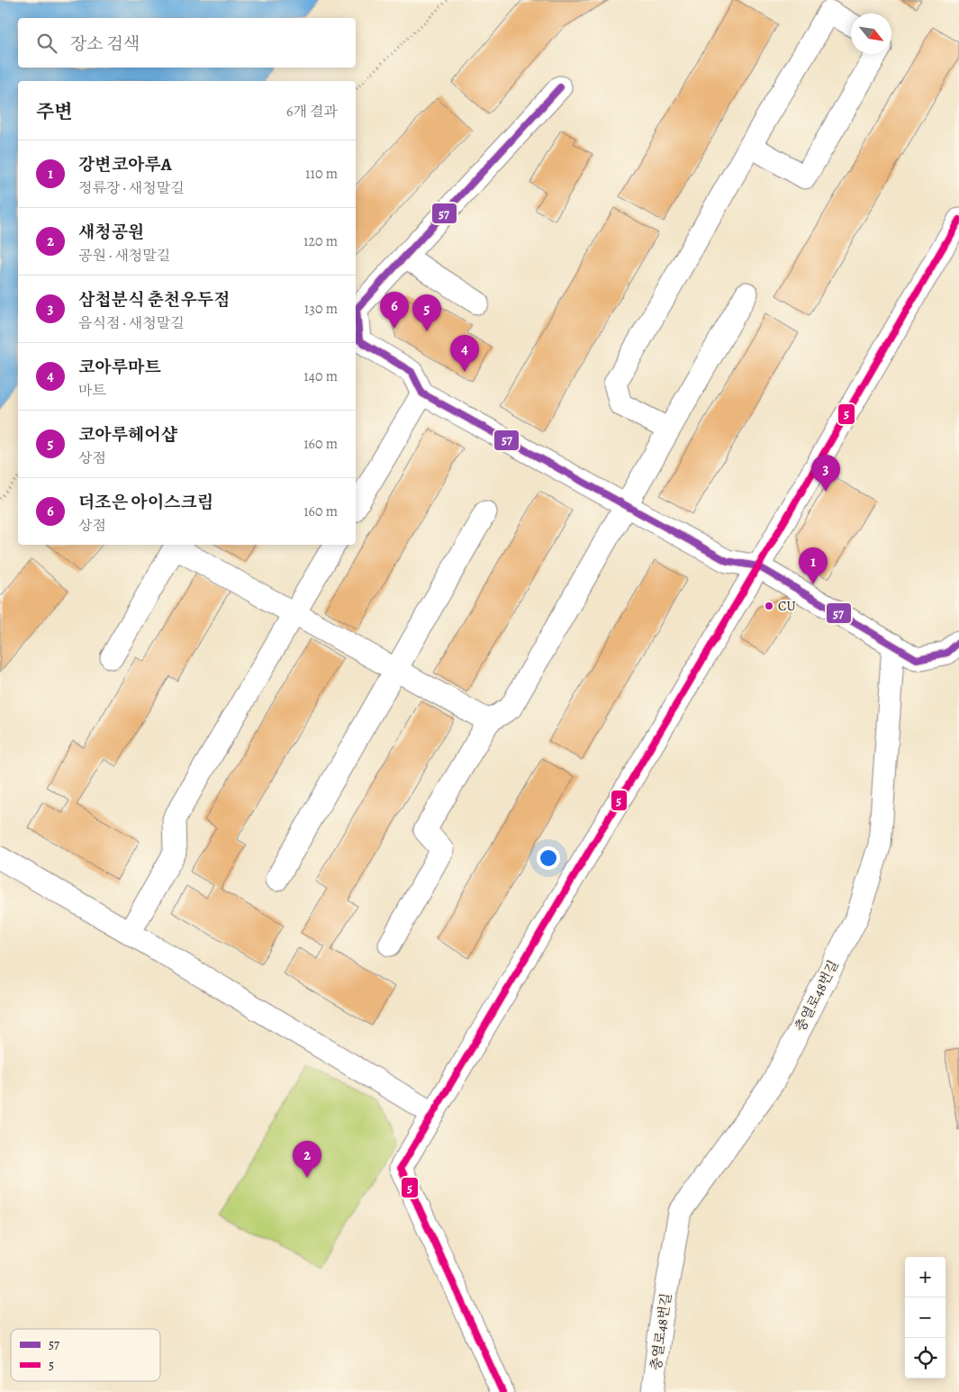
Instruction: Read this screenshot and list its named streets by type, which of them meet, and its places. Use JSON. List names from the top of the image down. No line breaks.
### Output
{"streets":{"street":["충열로48번길"]},"places":["CU"],"lines":["transit line 57","transit line 5"],"legend":["57","5"],"north":"bottom right","page":{"search":"장소 검색","heading":["주변","6개 결과"],"list":[{"mark":"1","name":"강변코아루A","note":"정류장 · 새청말길","value":"110 m"},{"mark":"2","name":"새청공원","note":"공원 · 새청말길","value":"120 m"},{"mark":"3","name":"삼첩분식 춘천우두점","note":"음식점 · 새청말길","value":"130 m"},{"mark":"4","name":"코아루마트","note":"마트","value":"140 m"},{"mark":"5","name":"코아루헤어샵","note":"상점","value":"160 m"},{"mark":"6","name":"더조은 아이스크림","note":"상점","value":"160 m"}],"pins":["6","5","4","3","1","2"],"map_buttons":["+","−"]}}
